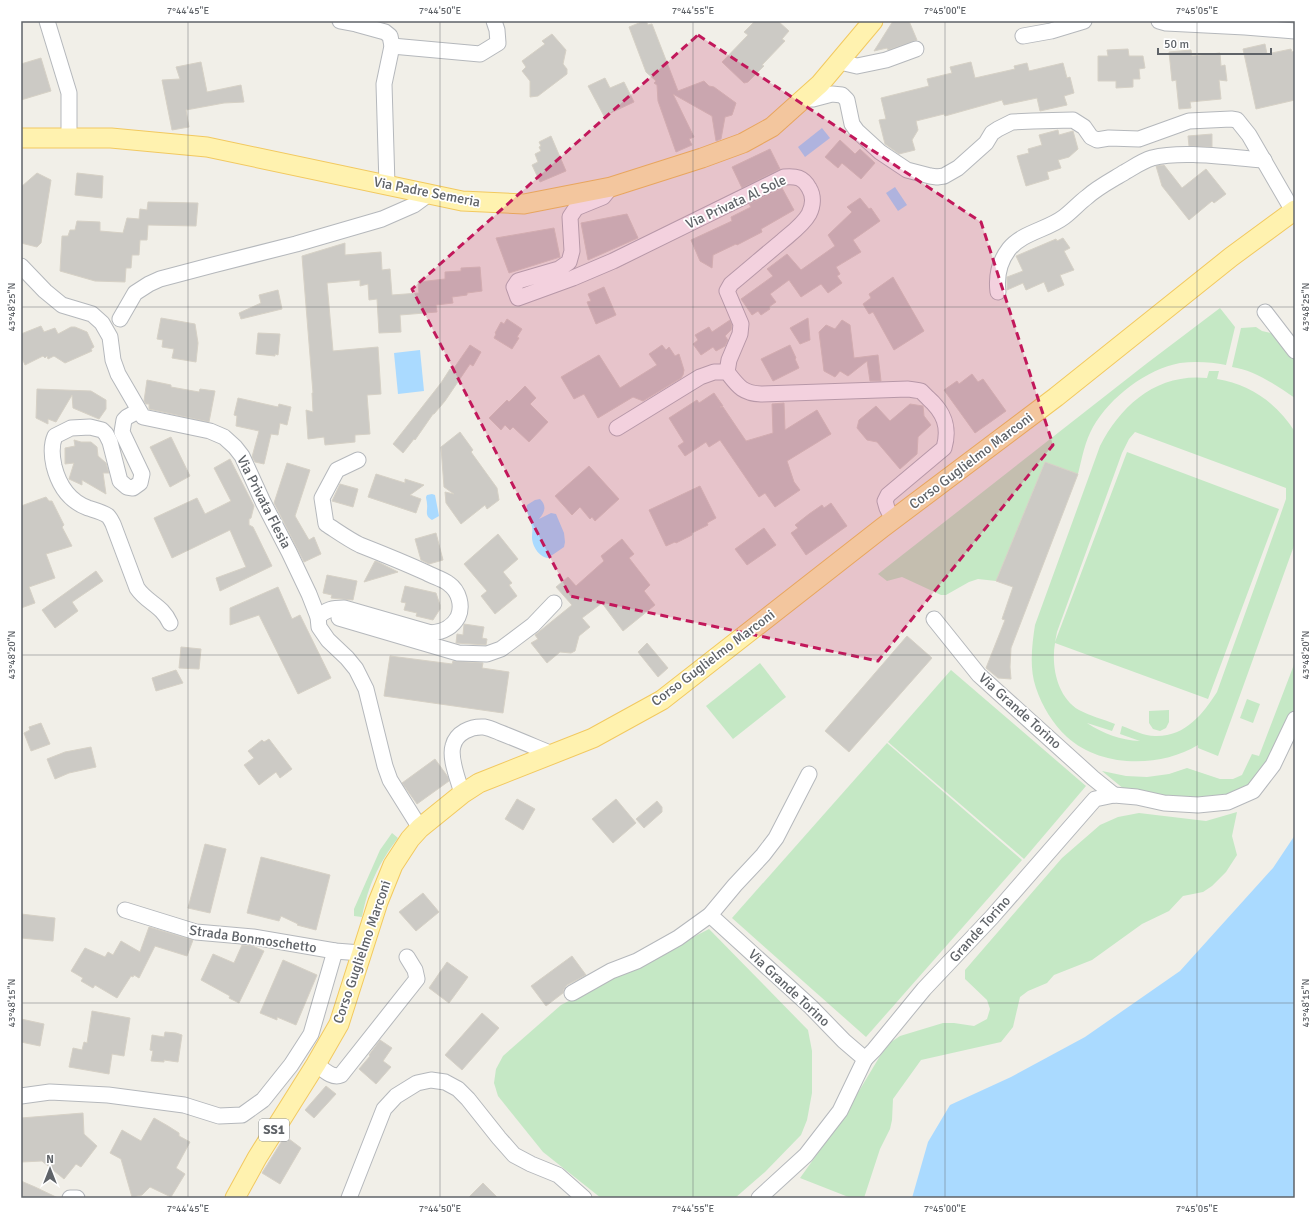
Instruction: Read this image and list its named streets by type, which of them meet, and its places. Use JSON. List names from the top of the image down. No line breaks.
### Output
{"streets":{"main road":["Via Padre Semeria","Corso Guglielmo Marconi","SS1"],"street":["Via Privata Al Sole","Via Privata Flesia","Via Grande Torino","Grande Torino","Strada Bonmoschetto"]},"crossings":[["Via Padre Semeria","Via Privata Al Sole"],["Corso Guglielmo Marconi","Via Privata Flesia"],["Corso Guglielmo Marconi","Strada Bonmoschetto"],["Via Grande Torino","Grande Torino"]],"scale_bar":"50 m","north":"top","coordinates":["7°44'45\"E","7°44'50\"E","7°44'55\"E","7°45'00\"E","7°45'05\"E","43°48'25\"N","43°48'20\"N","43°48'15\"N"]}
